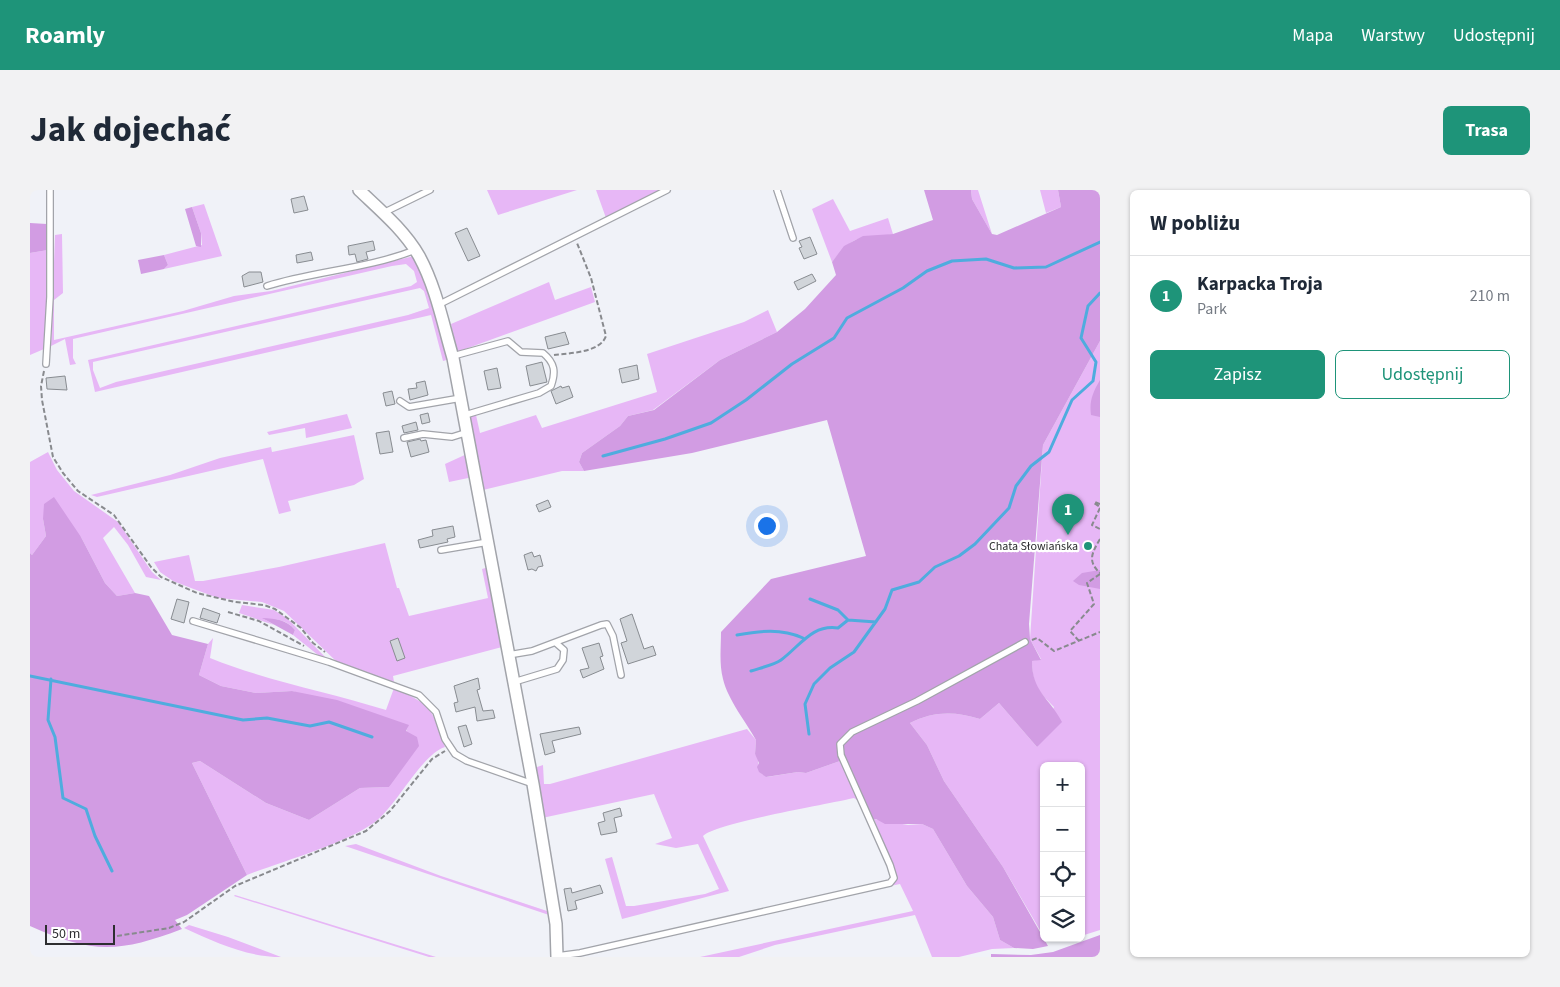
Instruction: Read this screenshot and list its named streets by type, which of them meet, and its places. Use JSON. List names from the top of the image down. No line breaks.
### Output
{"places":["Chata Słowiańska"],"scale_bar":"50 m","page":{"header":"Roamly","nav":["Mapa","Warstwy","Udostępnij"],"title":"Jak dojechać","buttons":["Trasa",["Zapisz","Udostępnij"]],"heading":"W pobliżu","list":[{"mark":"1","name":"Karpacka Troja","note":"Park","value":"210 m"}],"pins":"1","map_buttons":["+","−"],"scale":"50 m"}}
